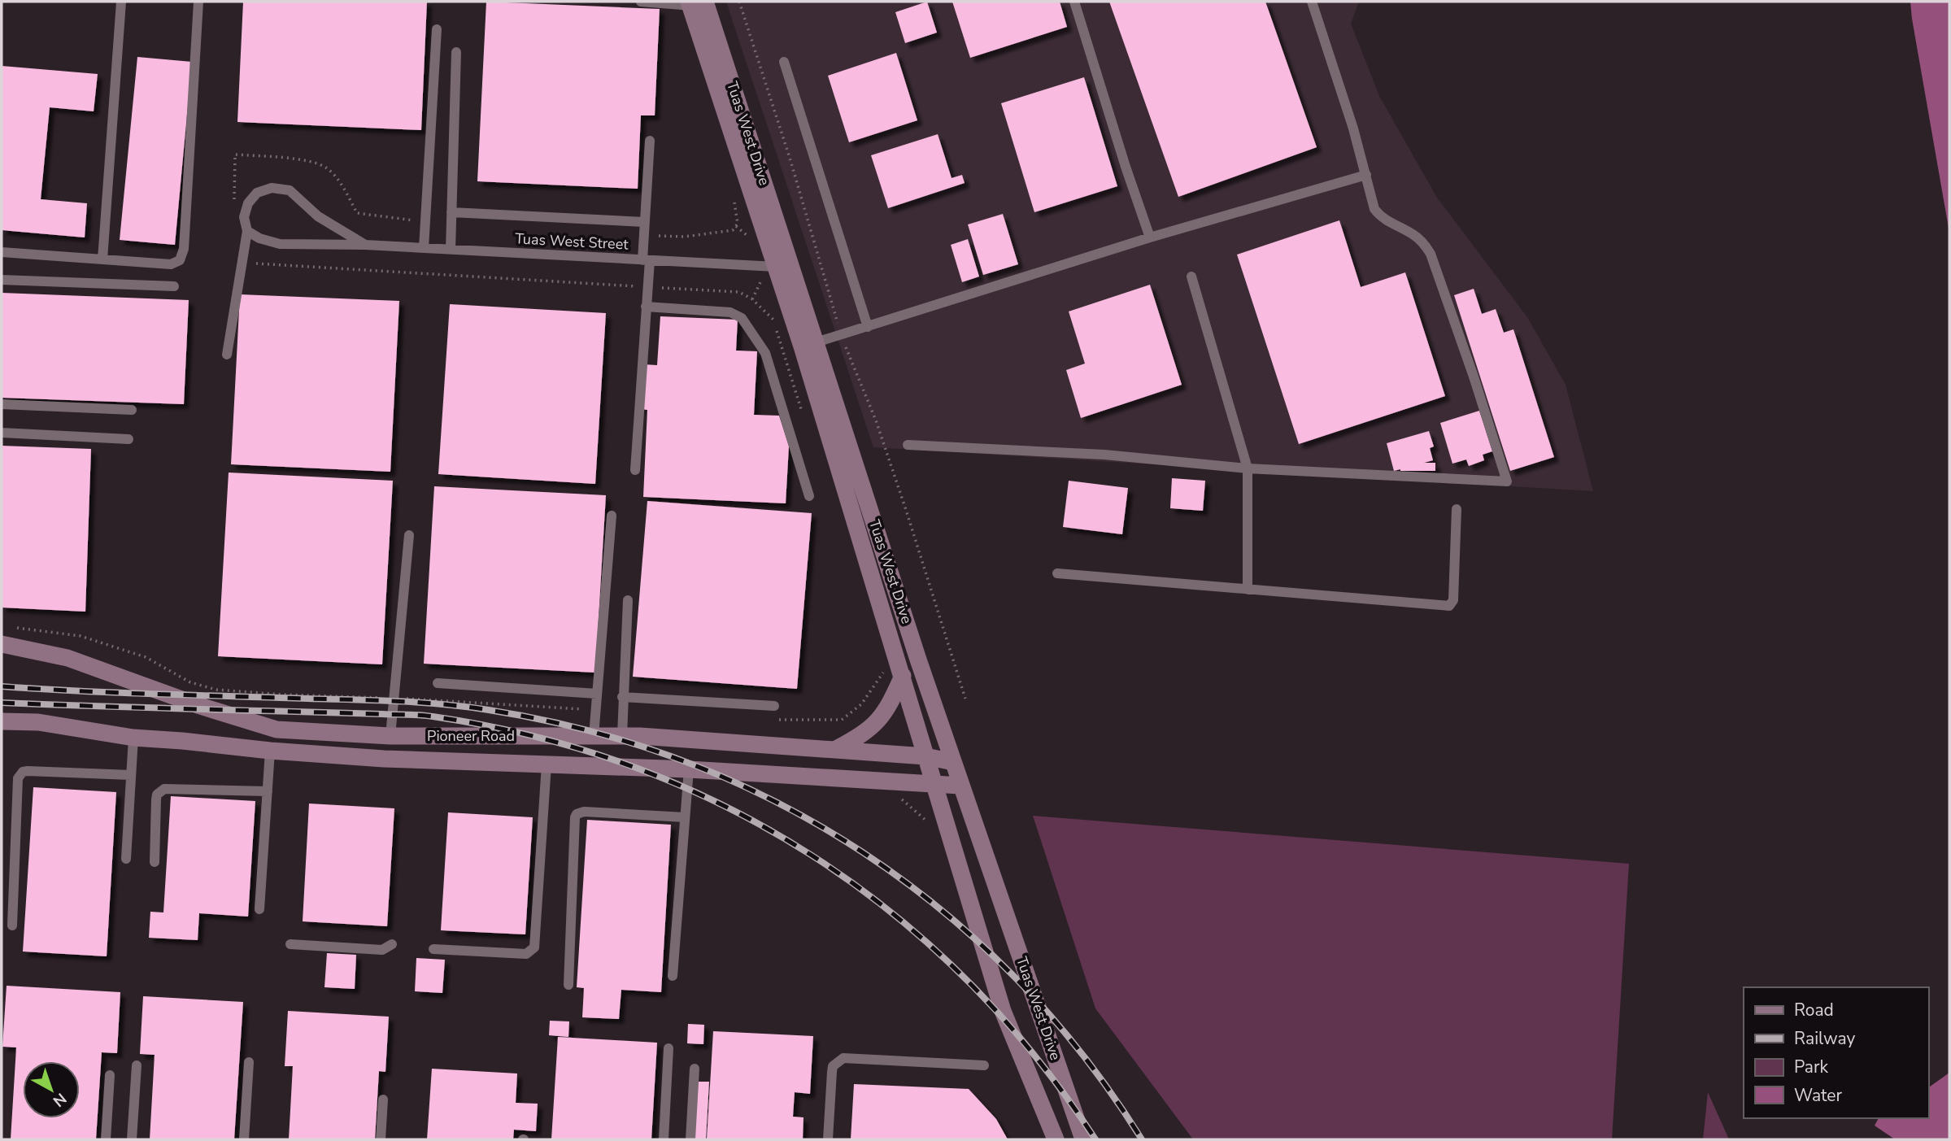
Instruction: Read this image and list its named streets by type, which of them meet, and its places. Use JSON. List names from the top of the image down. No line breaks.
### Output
{"streets":{"main road":["Tuas West Drive","Pioneer Road"],"lane":["Tuas West Street"]},"crossings":[["Tuas West Drive","Tuas West Street"],["Tuas West Drive","Pioneer Road"]],"legend":["Road","Railway","Park","Water"],"north":"bottom right"}
